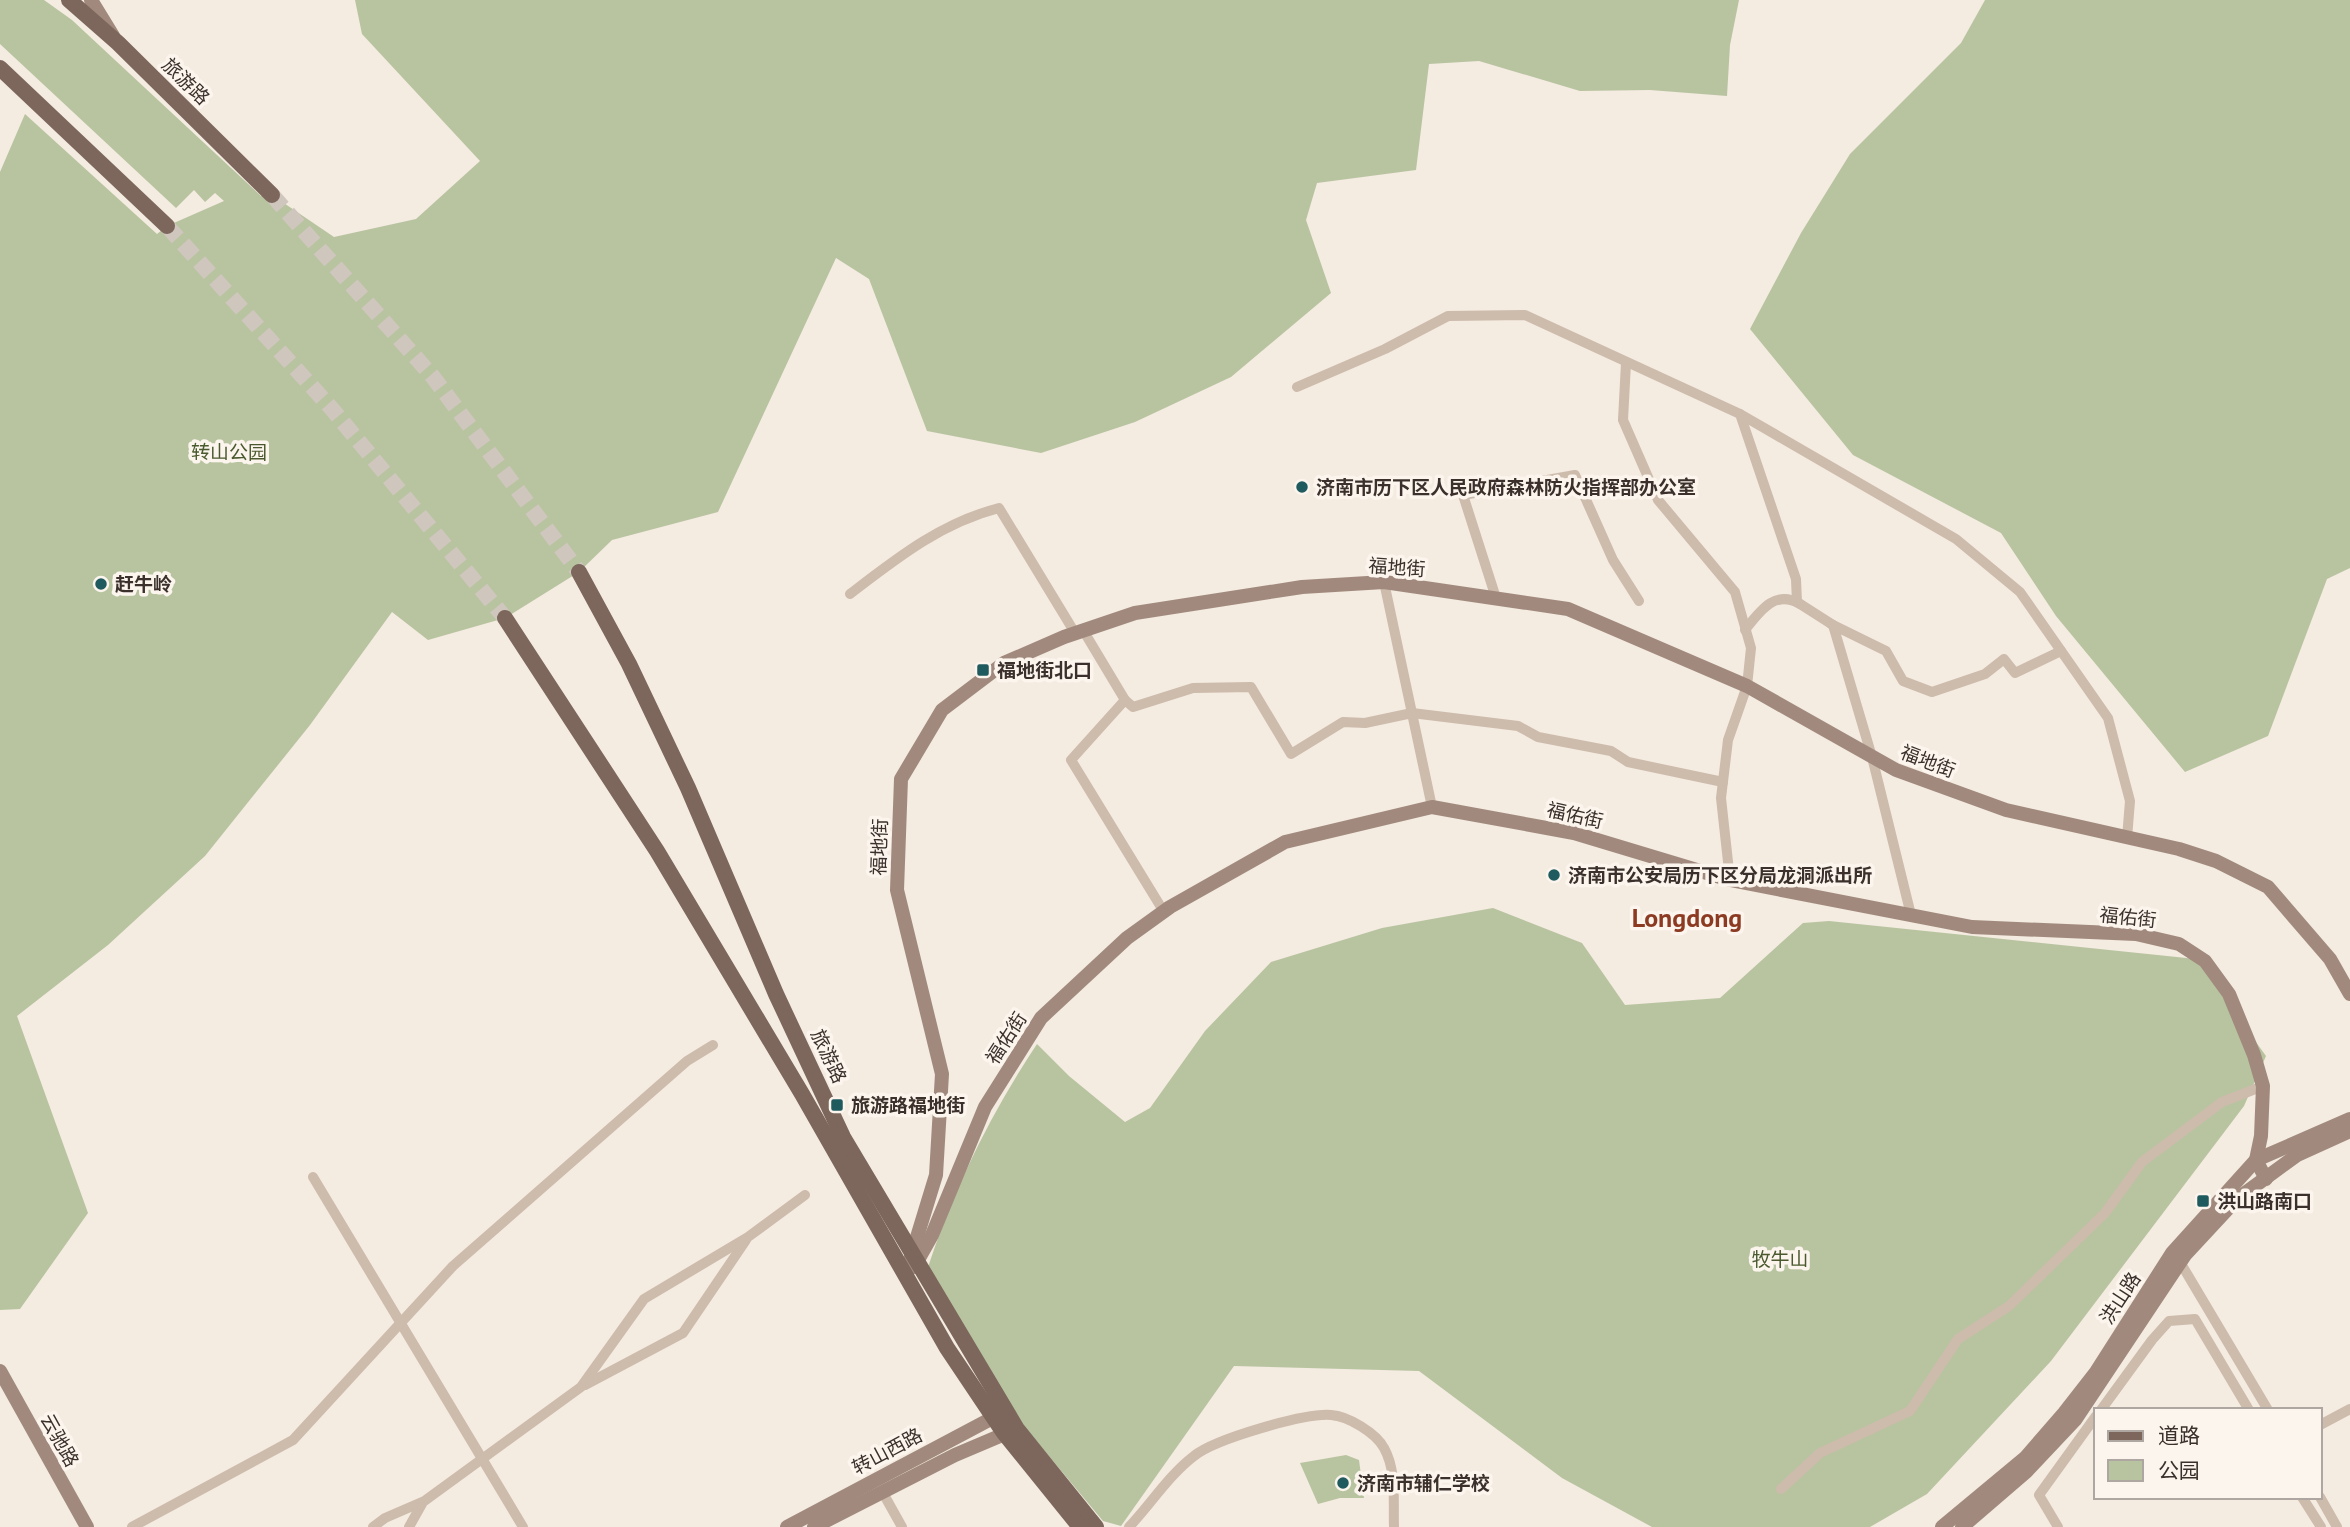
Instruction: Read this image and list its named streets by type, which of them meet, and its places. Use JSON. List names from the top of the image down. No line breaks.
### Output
{"streets":{"main road":["旅游路"],"street":["福地街","福佑街","洪山路","云驰路","转山西路"]},"crossings":[["旅游路","福地街"],["旅游路","福佑街"],["旅游路","转山西路"],["福地街","福佑街"],["福佑街","洪山路"]],"districts":["Longdong"],"parks":["转山公园","牧牛山"],"places":{"other":["济南市历下区人民政府森林防火指挥部办公室","赶牛岭","济南市公安局历下区分局龙洞派出所","济南市辅仁学校"],"transit":["福地街北口","旅游路福地街","洪山路南口"]},"legend":["道路","公园"]}
